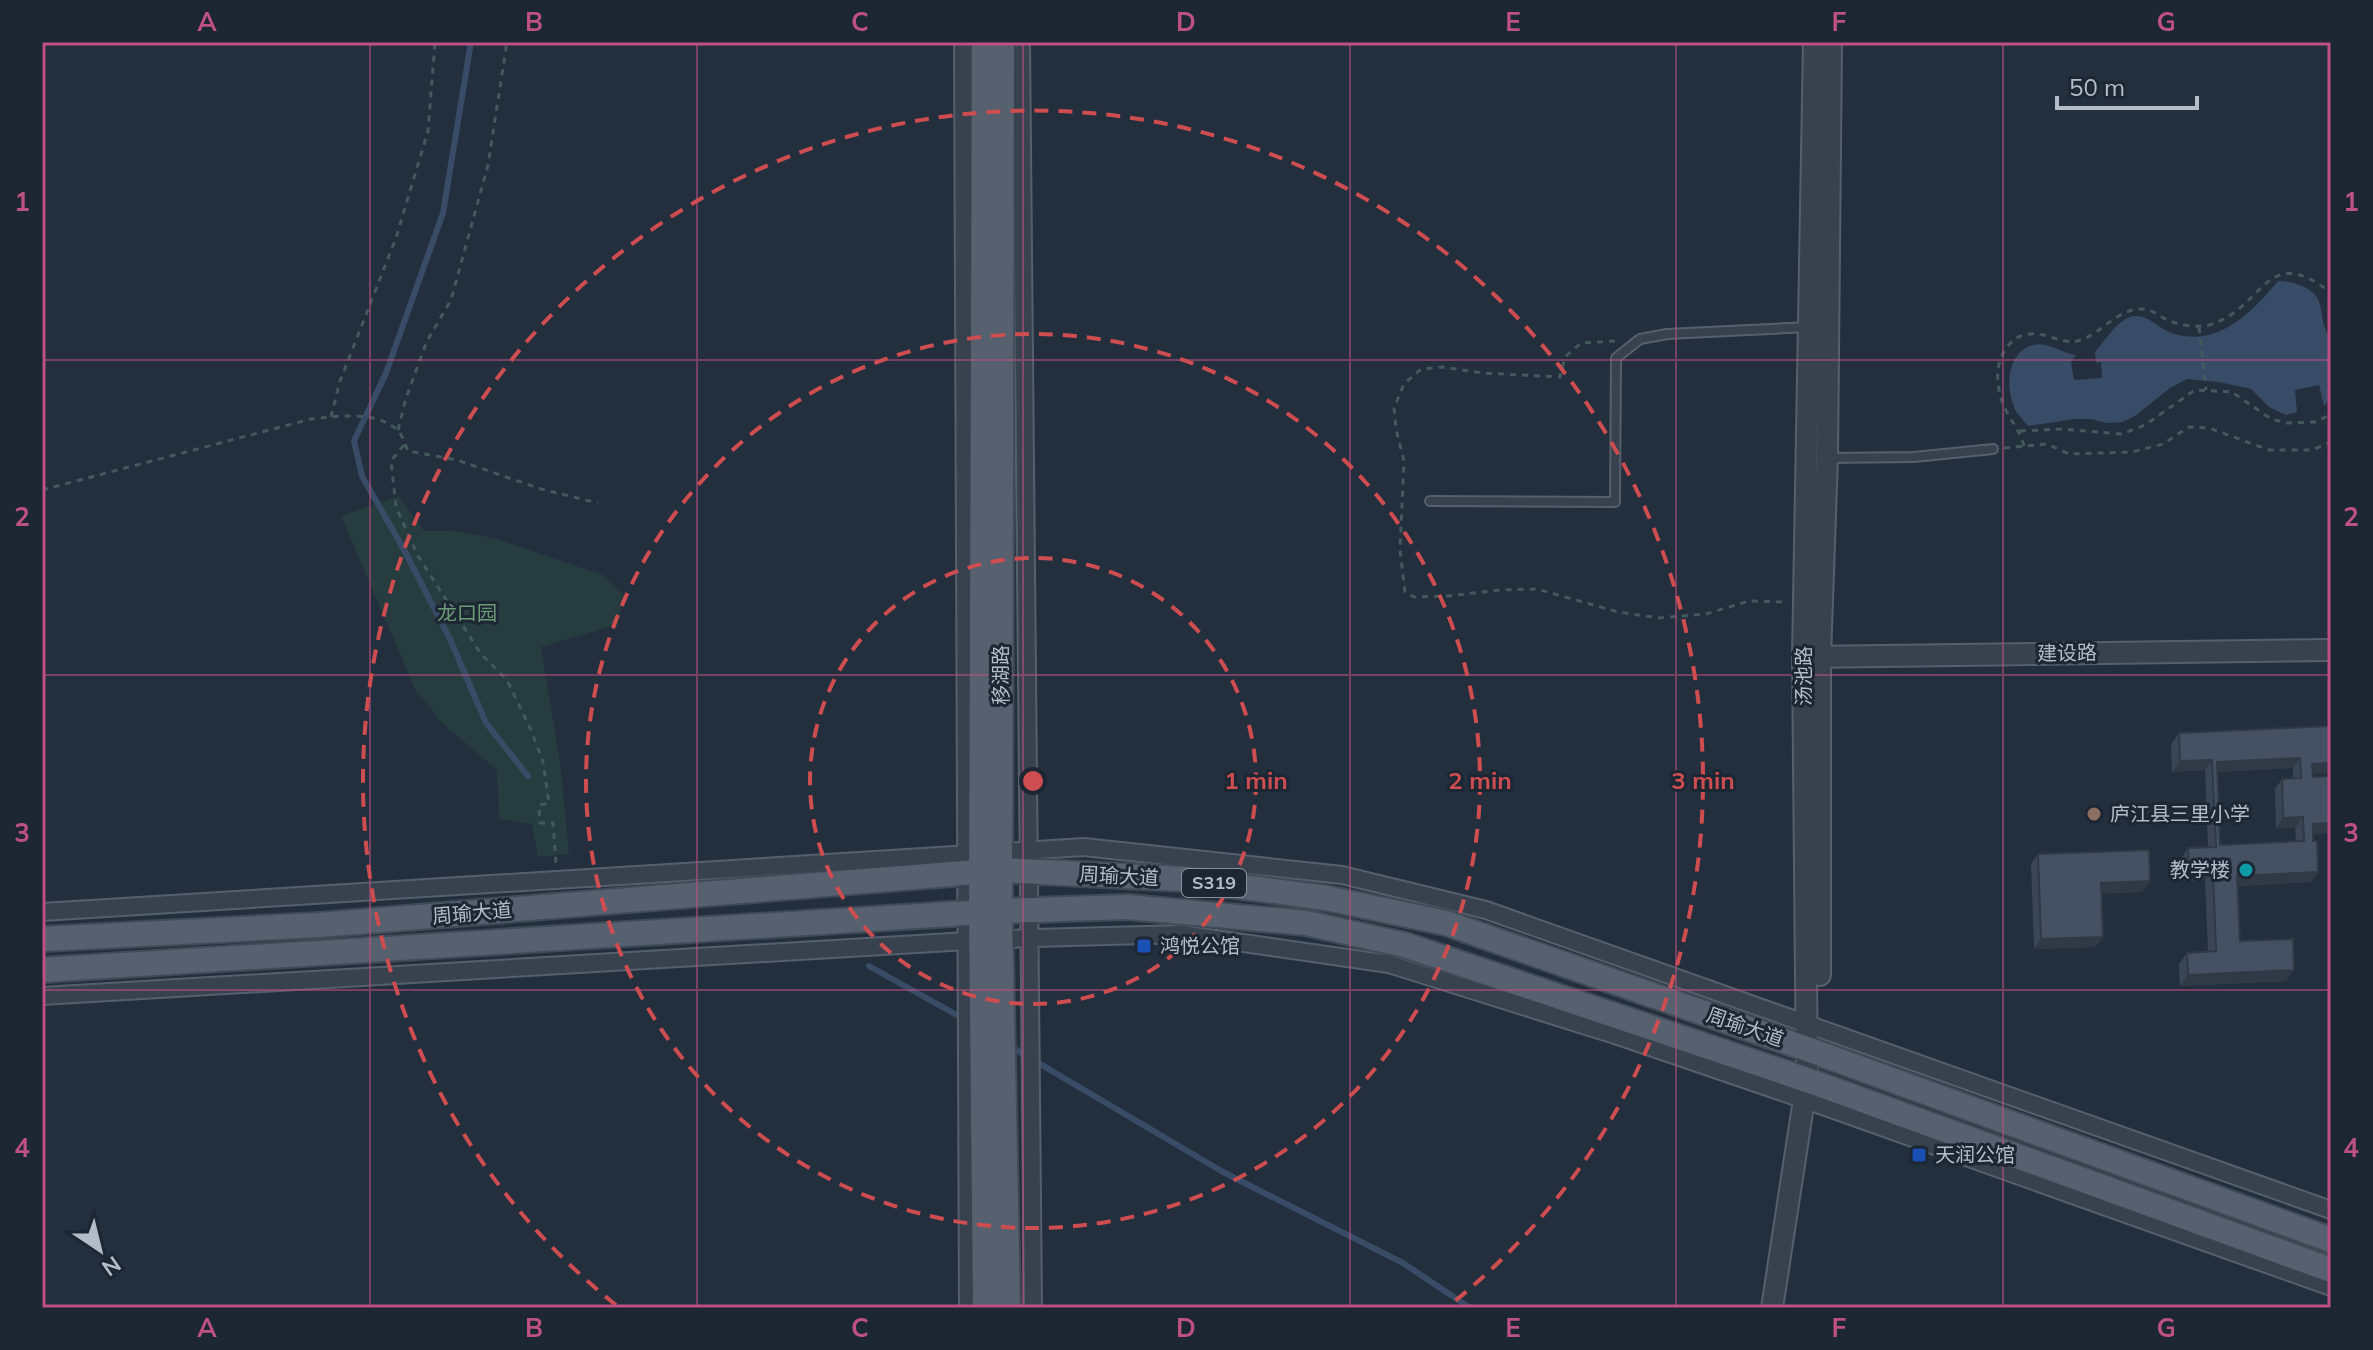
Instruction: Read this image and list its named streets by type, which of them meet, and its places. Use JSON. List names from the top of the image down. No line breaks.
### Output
{"streets":{"main road":["移湖路","周瑜大道","S319"],"street":["建设路","汤池路"]},"crossings":[["建设路","汤池路"],["移湖路","周瑜大道"],["汤池路","周瑜大道"]],"parks":["龙口园"],"places":{"other":["庐江县三里小学","教学楼"],"transit":["鸿悦公馆","天润公馆"]},"scale_bar":"50 m","north":"bottom right","grid":{"columns":["A","B","C","D","E","F","G"],"rows":["1","2","3","4"]},"rings":["1 min","2 min","3 min"]}
